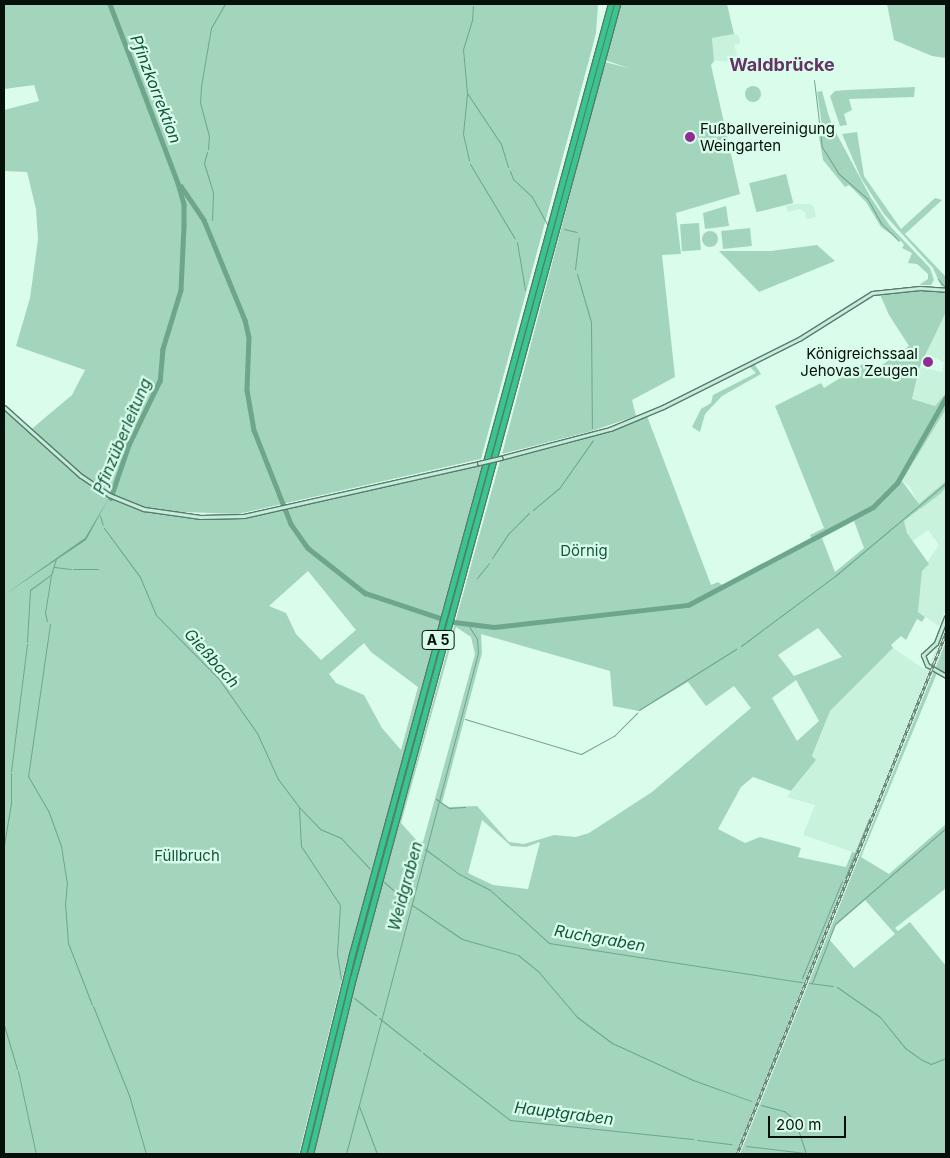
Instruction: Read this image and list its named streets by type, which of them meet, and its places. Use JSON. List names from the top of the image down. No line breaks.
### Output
{"streets":{"highway":["A 5"]},"districts":["Waldbrücke"],"water":["Pfinzkorrektion","Pfinzüberleitung","Gießbach","Weidgraben","Ruchgraben","Hauptgraben"],"parks":["Dörnig","Füllbruch"],"places":["Fußballvereinigung Weingarten","Königreichssaal Jehovas Zeugen"],"scale_bar":"200 m"}
